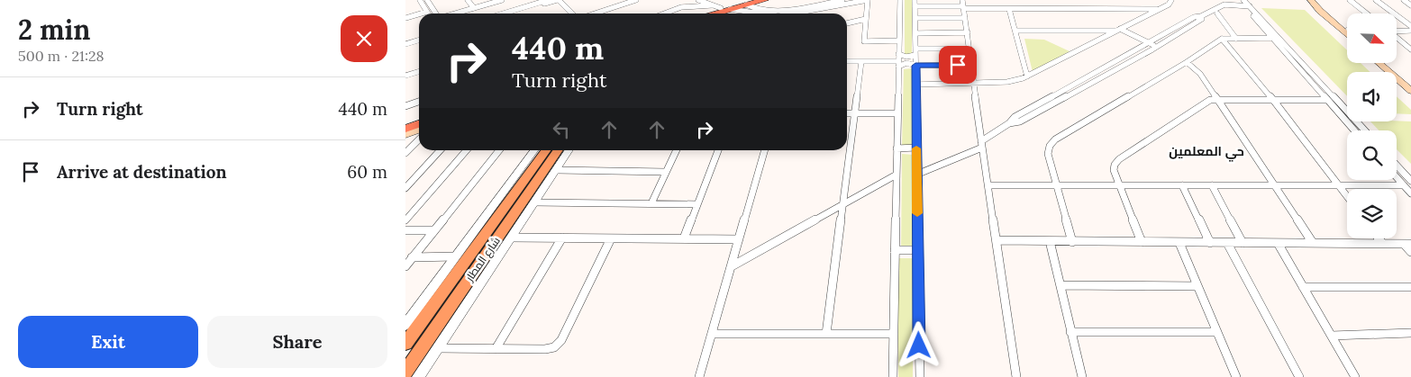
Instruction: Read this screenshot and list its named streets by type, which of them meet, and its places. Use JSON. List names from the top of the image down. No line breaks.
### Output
{"streets":{"main road":["شارع المطار"]},"districts":["حي المعلمین"],"north":"bottom right","page":{"heading":["2 min","500 m · 21:28"],"turn":["440 m","Turn right"],"list":[{"name":"Turn right","value":"440 m"},{"name":"Arrive at destination","value":"60 m"}],"buttons":["Exit","Share"]}}
